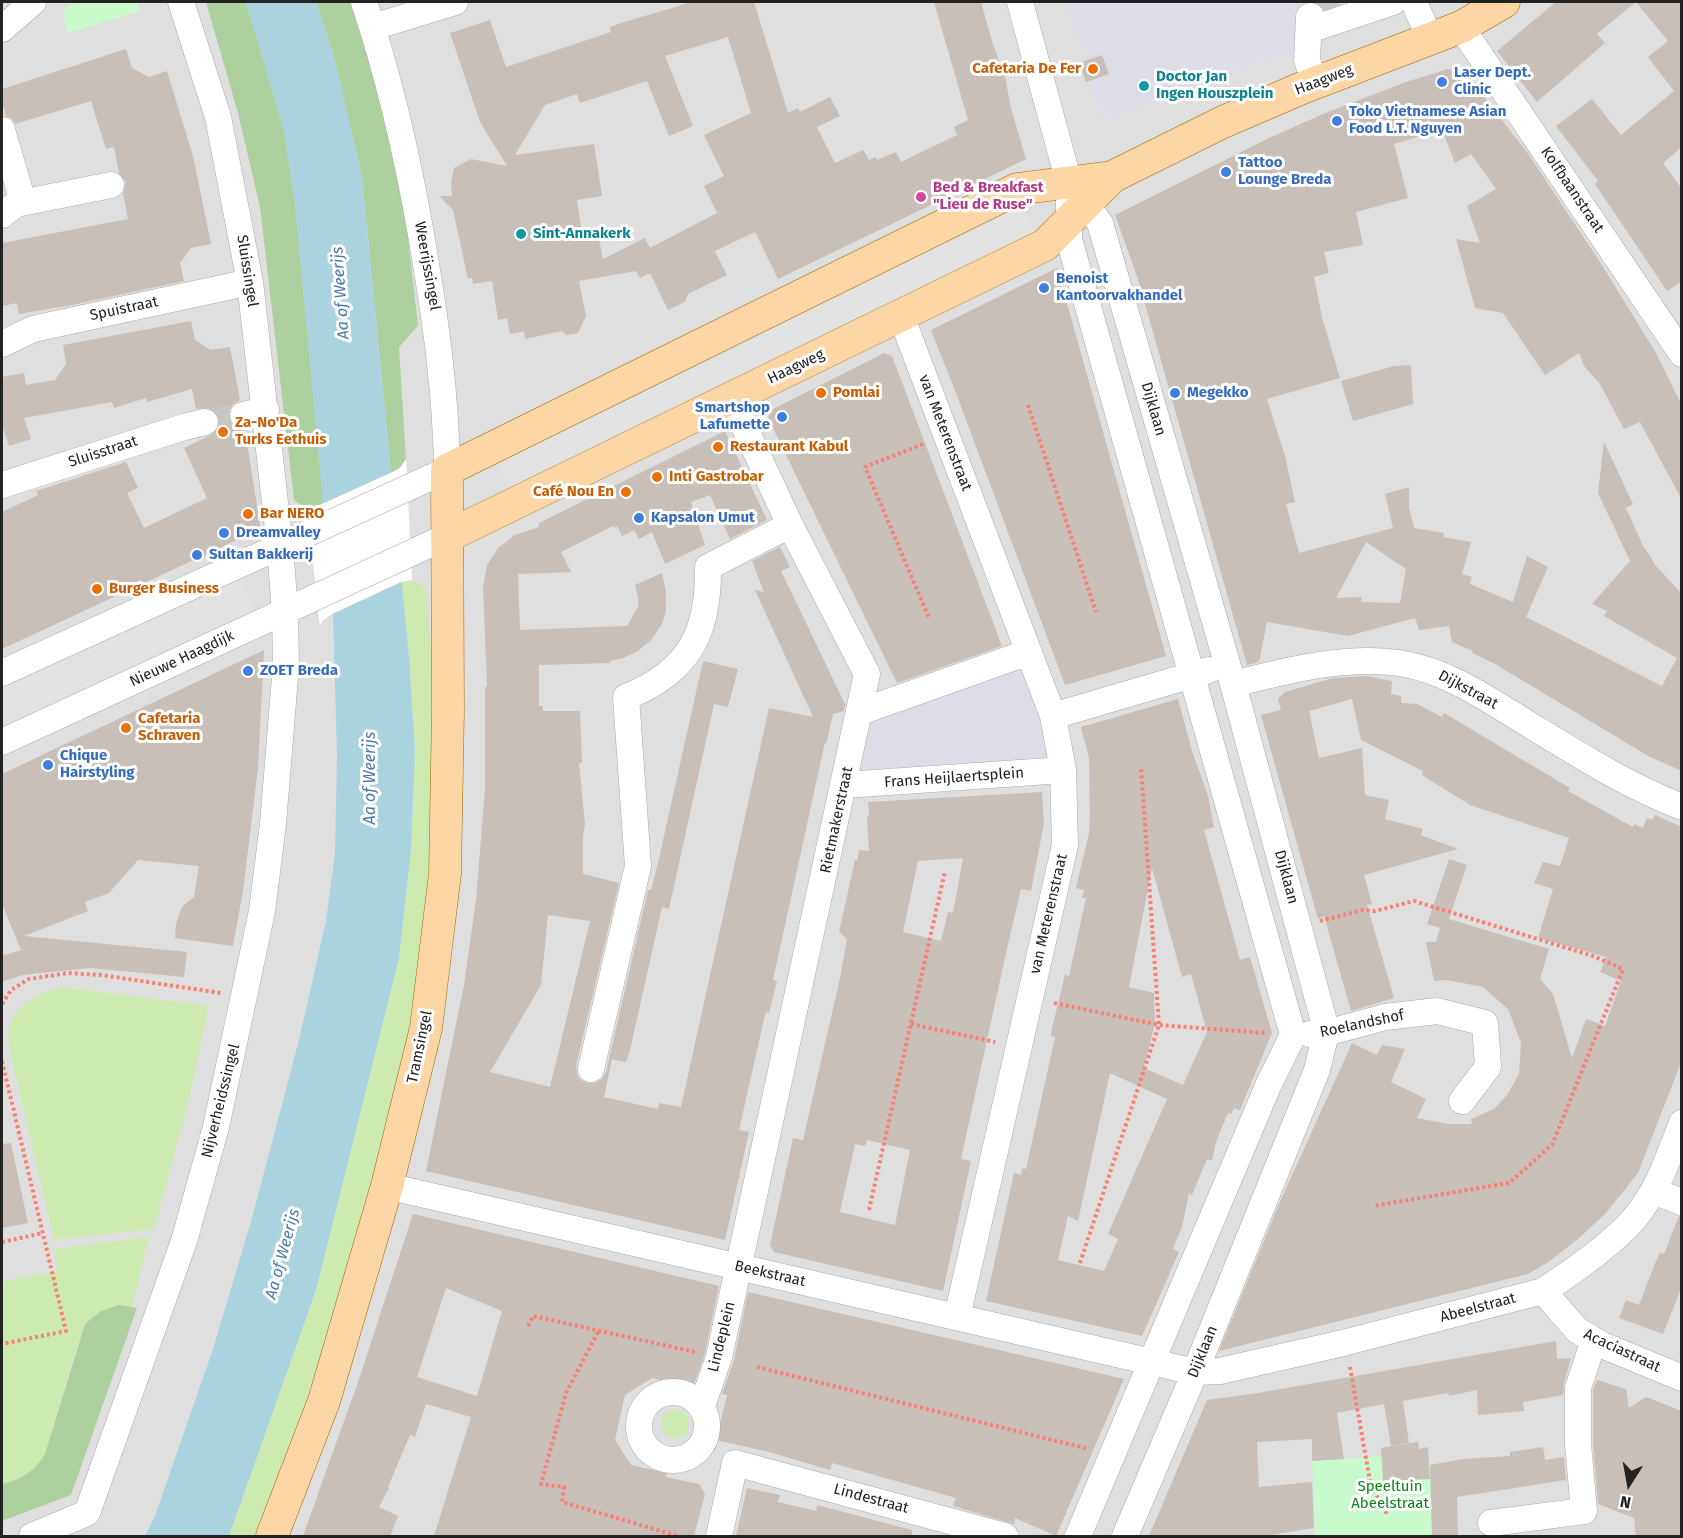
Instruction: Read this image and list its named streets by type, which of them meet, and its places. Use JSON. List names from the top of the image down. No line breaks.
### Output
{"streets":{"main road":["Haagweg","Weerijssingel","Tramsingel"],"street":["Kolfbaanstraat","Sluissingel","Spuistraat","Dijklaan","van Meterenstraat","Sluisstraat","Nieuwe Haagdijk","Dijkstraat","Frans Heijlaertsplein","Rietmakerstraat","Roelandshof","Nijverheidssingel","Beekstraat","Abeelstraat","Lindeplein","Acaciastraat","Lindestraat"]},"crossings":[["Haagweg","Kolfbaanstraat"],["Haagweg","Weerijssingel"],["Haagweg","Sluissingel"],["Haagweg","Dijklaan"],["Haagweg","van Meterenstraat"],["Haagweg","Nieuwe Haagdijk"],["Haagweg","Rietmakerstraat"],["Haagweg","Tramsingel"],["Weerijssingel","Tramsingel"],["Sluissingel","Spuistraat"],["Sluissingel","Nieuwe Haagdijk"],["Sluissingel","Nijverheidssingel"],["Dijklaan","Dijkstraat"],["Dijklaan","Roelandshof"],["Dijklaan","Abeelstraat"],["van Meterenstraat","Dijkstraat"],["van Meterenstraat","Frans Heijlaertsplein"],["van Meterenstraat","Beekstraat"],["Nieuwe Haagdijk","Nijverheidssingel"],["Frans Heijlaertsplein","Rietmakerstraat"],["Rietmakerstraat","Beekstraat"],["Rietmakerstraat","Lindeplein"],["Tramsingel","Beekstraat"],["Beekstraat","Abeelstraat"],["Beekstraat","Lindeplein"],["Abeelstraat","Acaciastraat"]],"water":["Aa of Weerijs"],"parks":["Speeltuin Abeelstraat"],"places":["Cafetaria De Fer","Laser Dept. Clinic","Doctor Jan Ingen Houszplein","Toko Vietnamese Asian Food L.T. Nguyen","Tattoo Lounge Breda","Bed & Breakfast \"Lieu de Ruse\"","Sint-Annakerk","Benoist Kantoorvakhandel","Pomlai","Megekko","Smartshop Lafumette","Za-No'Da Turks Eethuis","Restaurant Kabul","Inti Gastrobar","Café Nou En","Bar NERO","Kapsalon Umut","Dreamvalley","Sultan Bakkerij","Burger Business","ZOET Breda","Cafetaria Schraven","Chique Hairstyling"],"north":"bottom"}
